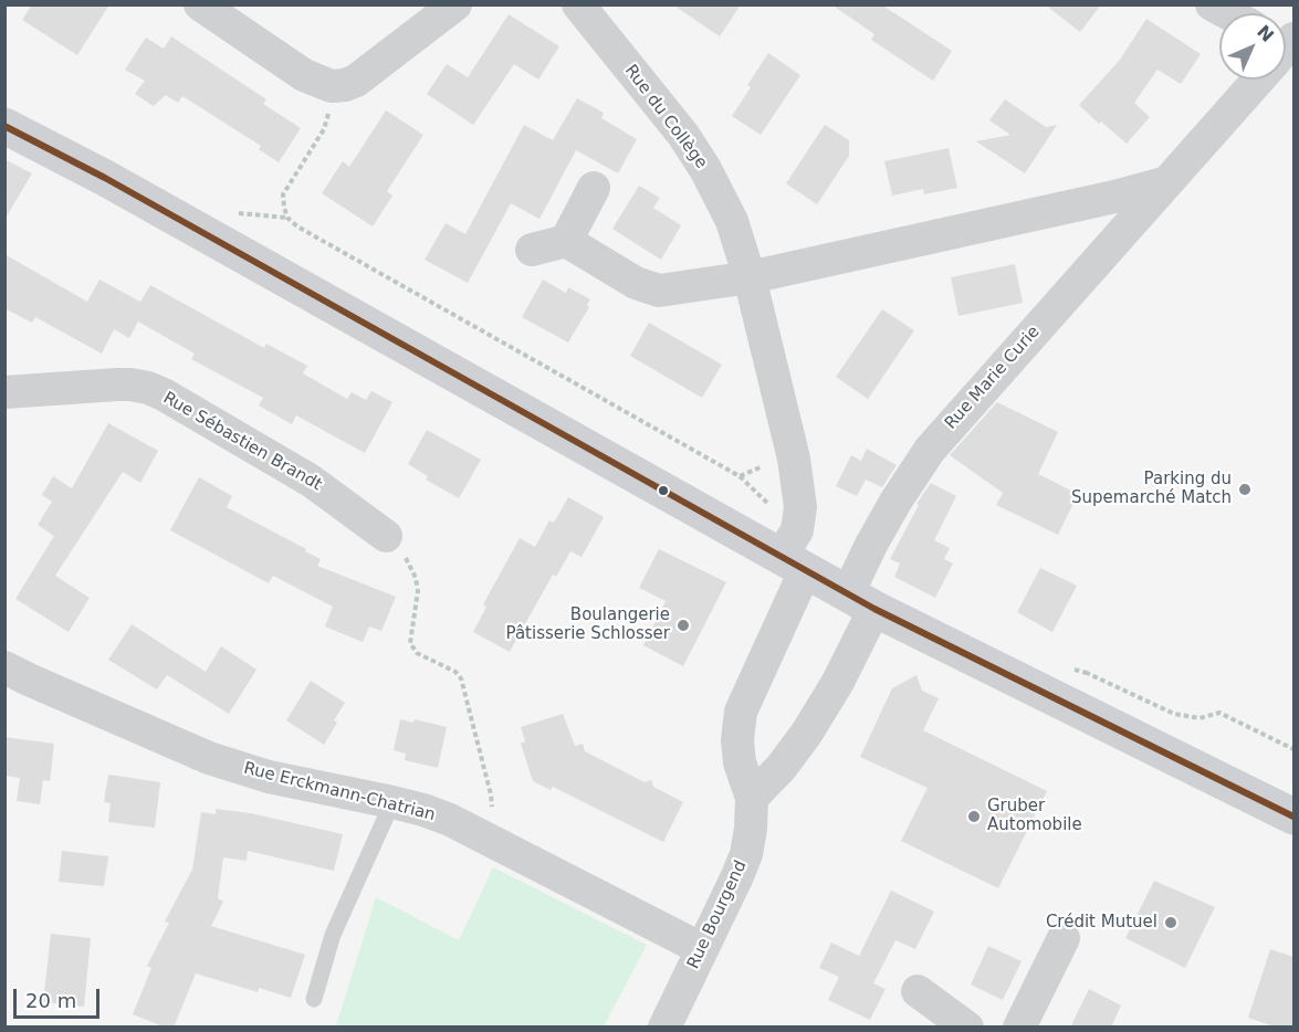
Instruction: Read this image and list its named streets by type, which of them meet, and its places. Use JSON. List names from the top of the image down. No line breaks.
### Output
{"streets":{"street":["Rue du Collège","Rue Marie Curie","Rue Sébastien Brandt","Rue Erckmann-Chatrian","Rue Bourgend"]},"crossings":[["Rue du Collège","Rue Bourgend"],["Rue Erckmann-Chatrian","Rue Bourgend"]],"places":["Parking du Supemarché Match","Boulangerie Pâtisserie Schlosser","Gruber Automobile","Crédit Mutuel"],"scale_bar":"20 m","north":"top right"}
